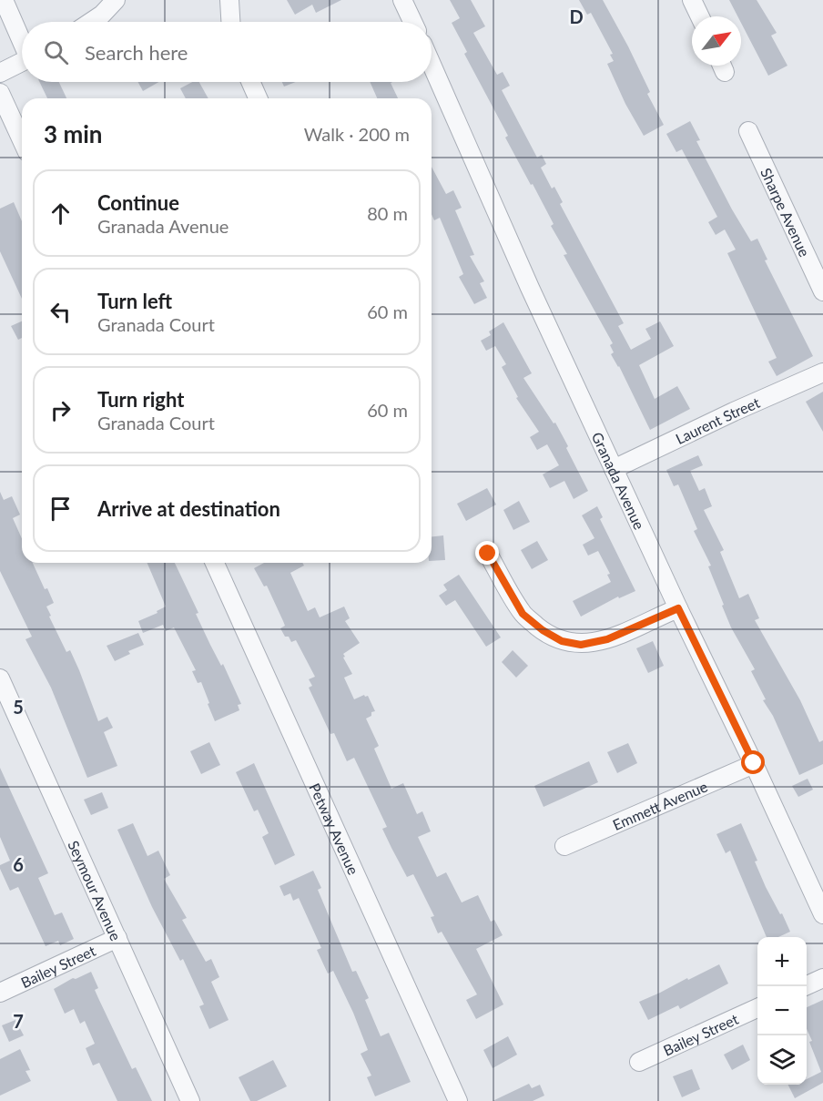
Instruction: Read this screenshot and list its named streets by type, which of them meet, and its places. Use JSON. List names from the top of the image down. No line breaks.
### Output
{"streets":{"street":["Sharpe Avenue","Laurent Street","Granada Avenue","Emmett Avenue","Petway Avenue","Seymour Avenue","Bailey Street"]},"crossings":[["Laurent Street","Granada Avenue"],["Granada Avenue","Emmett Avenue"],["Seymour Avenue","Bailey Street"]],"north":"top right","page":{"search":"Search here","heading":["3 min","Walk · 200 m"],"list":[["Continue","Granada Avenue","80 m"],["Turn left","Granada Court","60 m"],["Turn right","Granada Court","60 m"],"Arrive at destination"],"map_buttons":["+","−"]},"grid":{"columns":["D"],"rows":["5","6","7"]}}
